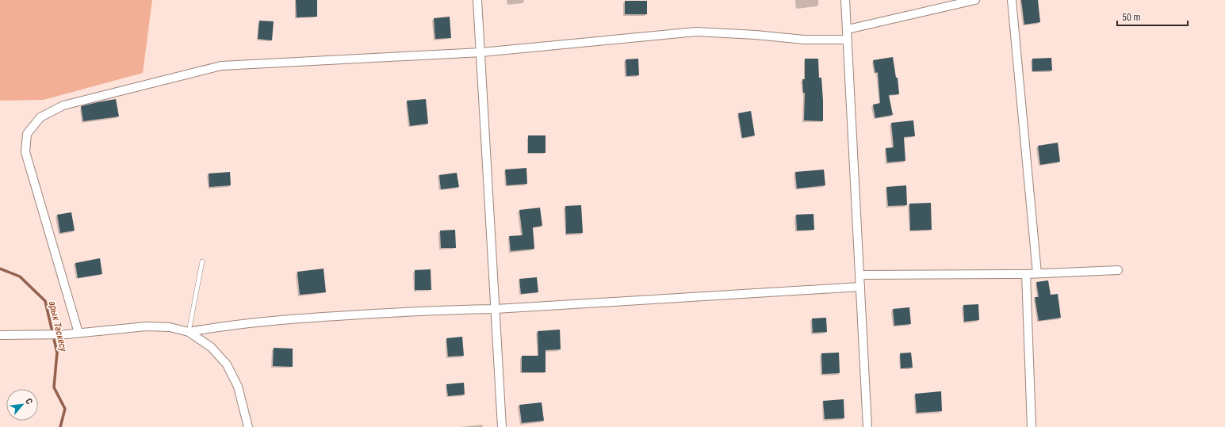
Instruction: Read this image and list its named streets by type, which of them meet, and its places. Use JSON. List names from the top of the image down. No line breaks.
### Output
{"water":["арык Таскесу"],"scale_bar":"50 m","north":"top right"}
